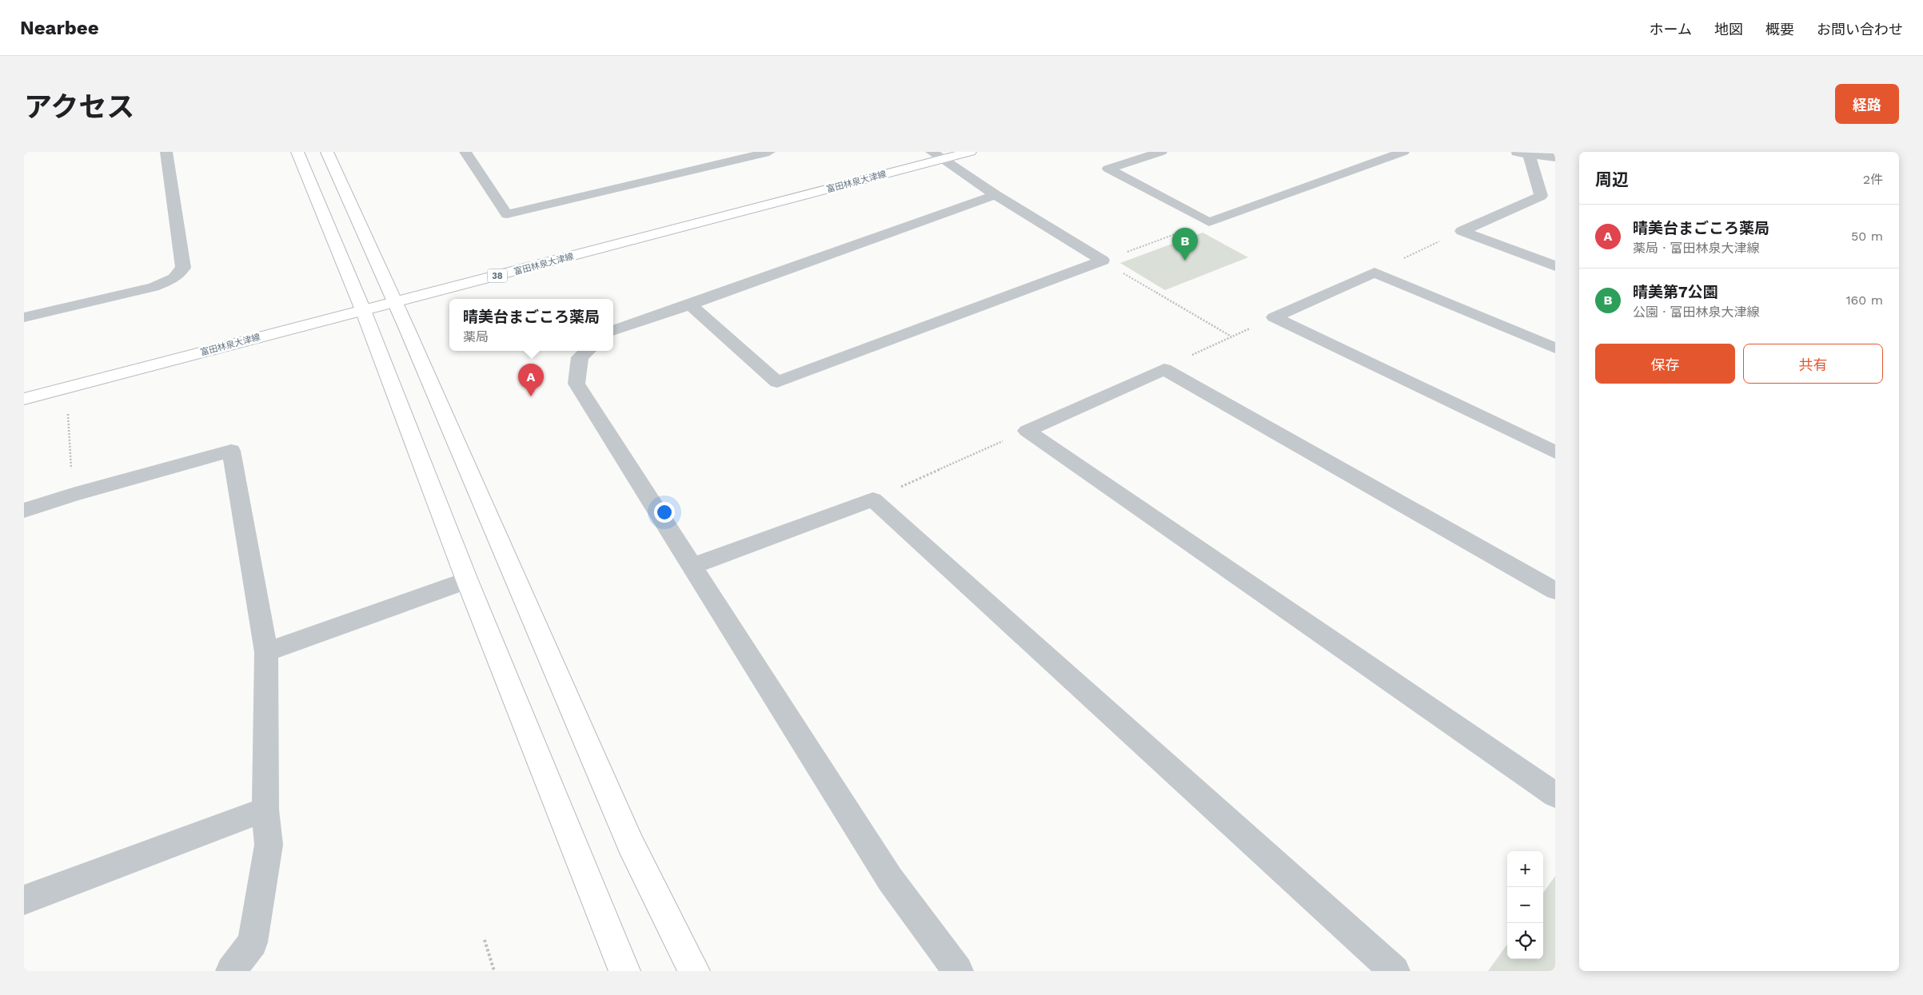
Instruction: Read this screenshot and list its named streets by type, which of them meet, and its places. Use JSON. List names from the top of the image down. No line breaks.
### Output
{"streets":{"street":["富田林泉大津線","38"]},"page":{"header":"Nearbee","nav":["ホーム","地図","概要","お問い合わせ"],"title":"アクセス","buttons":["経路",["保存","共有"]],"heading":["周辺","2件"],"list":[{"mark":"A","name":"晴美台まごころ薬局","note":"薬局 · 富田林泉大津線","value":"50 m"},{"mark":"B","name":"晴美第7公園","note":"公園 · 富田林泉大津線","value":"160 m"}],"pins":["B","A"],"popup":["晴美台まごころ薬局","薬局"],"map_buttons":["+","−"]}}
